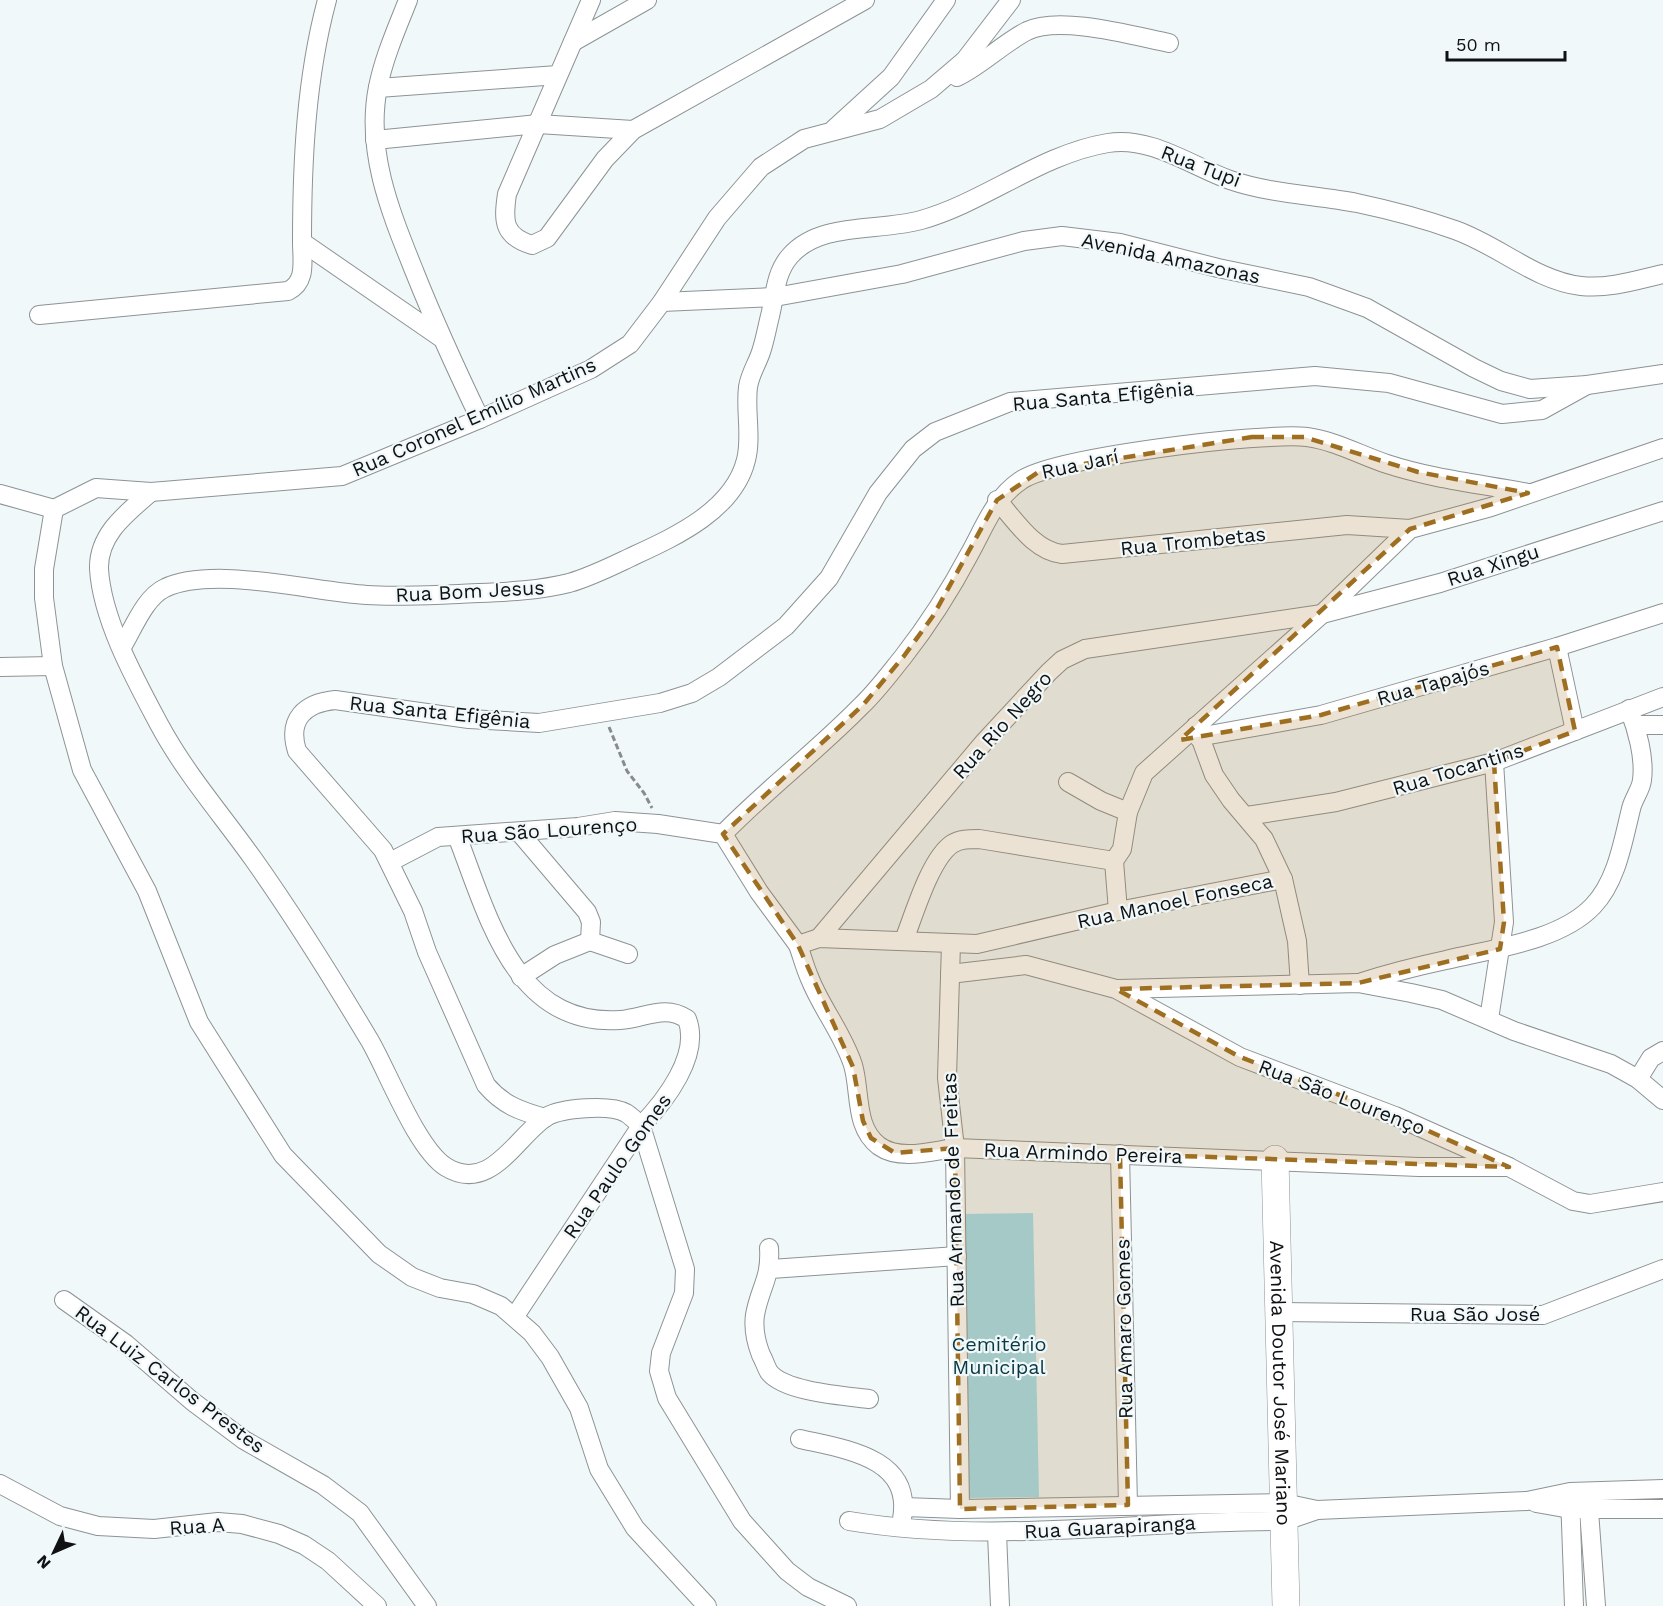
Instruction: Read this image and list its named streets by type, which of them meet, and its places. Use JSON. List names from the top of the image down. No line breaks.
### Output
{"streets":{"street":["Rua Tupi","Avenida Amazonas","Rua Santa Efigênia","Rua Coronel Emílio Martins","Rua Jarí","Rua Trombetas","Rua Xingu","Rua Bom Jesus","Rua Tapajós","Rua Rio Negro","Rua Tocantins","Rua São Lourenço","Rua Manoel Fonseca","Rua Armindo Pereira","Rua Paulo Gomes","Rua Armando de Freitas","Rua São José","Rua Amaro Gomes","Rua Luiz Carlos Prestes","Avenida Doutor José Mariano","Rua A","Rua Guarapiranga"]},"crossings":[["Rua Tupi","Avenida Amazonas"],["Rua Tupi","Rua Bom Jesus"],["Avenida Amazonas","Rua Santa Efigênia"],["Avenida Amazonas","Rua Coronel Emílio Martins"],["Avenida Amazonas","Rua Bom Jesus"],["Rua Santa Efigênia","Rua São Lourenço"],["Rua Jarí","Rua Trombetas"],["Rua Jarí","Rua São Lourenço"],["Rua Xingu","Rua Rio Negro"],["Rua Tapajós","Rua Manoel Fonseca"],["Rua Tocantins","Rua Manoel Fonseca"],["Rua São Lourenço","Rua Armindo Pereira"],["Rua São Lourenço","Rua Paulo Gomes"],["Rua Manoel Fonseca","Rua Armando de Freitas"],["Rua Armindo Pereira","Rua Armando de Freitas"],["Rua Armindo Pereira","Rua Amaro Gomes"],["Rua Armindo Pereira","Avenida Doutor José Mariano"],["Rua Armando de Freitas","Rua Guarapiranga"],["Rua São José","Avenida Doutor José Mariano"],["Rua Amaro Gomes","Rua Guarapiranga"],["Avenida Doutor José Mariano","Rua Guarapiranga"]],"parks":["Cemitério Municipal"],"scale_bar":"50 m","north":"bottom left"}
